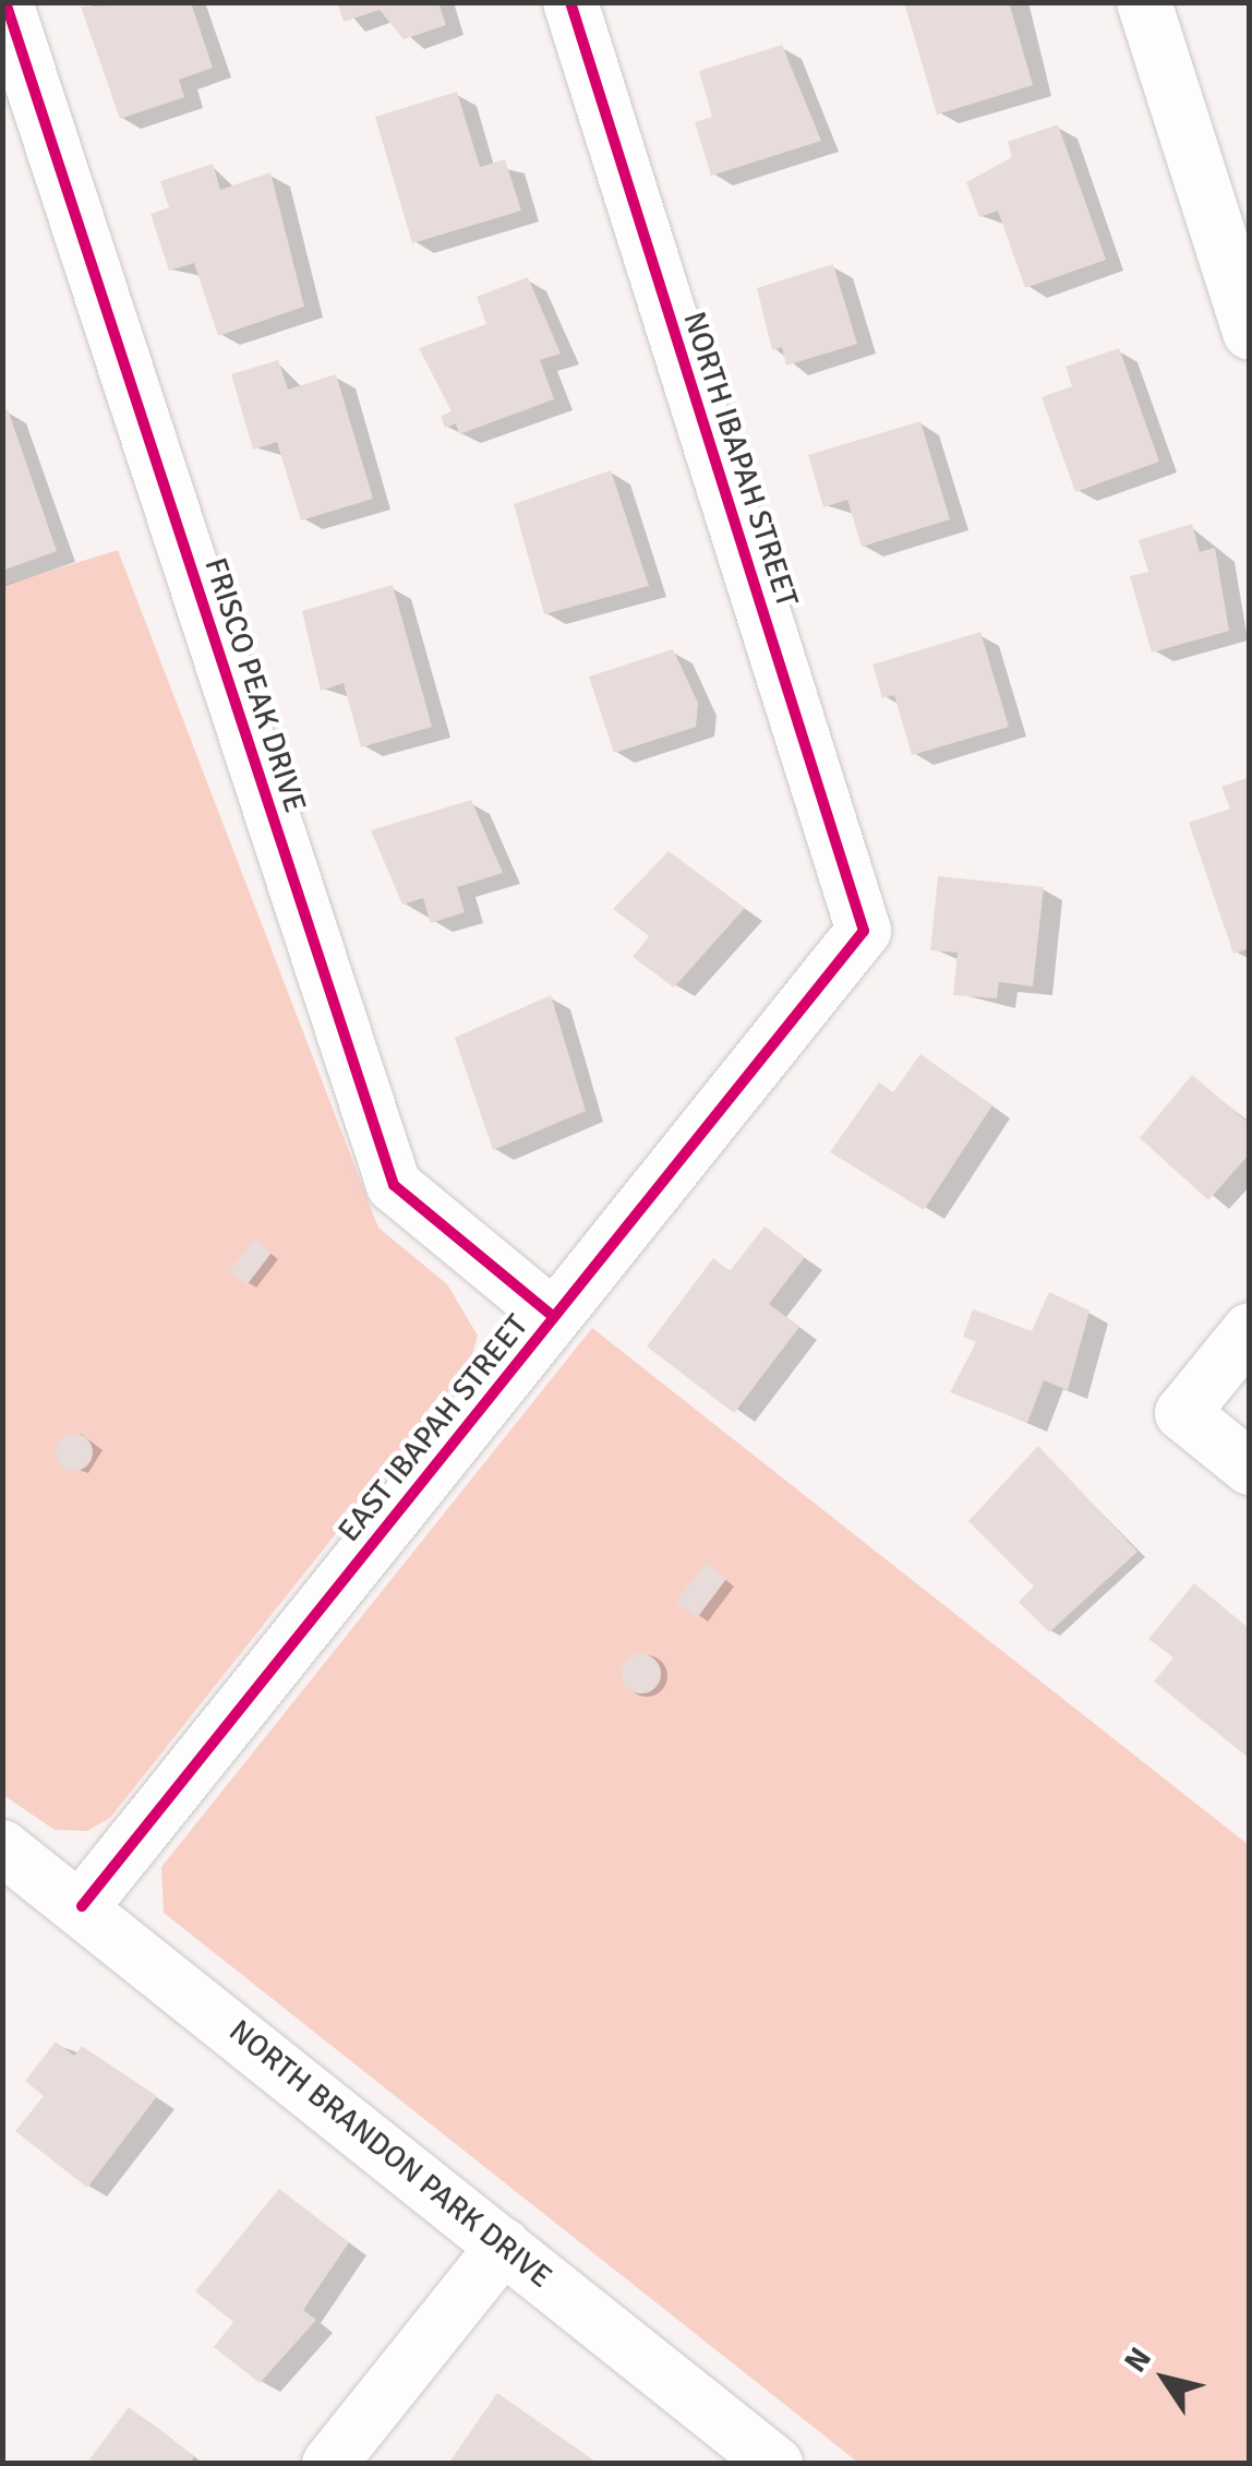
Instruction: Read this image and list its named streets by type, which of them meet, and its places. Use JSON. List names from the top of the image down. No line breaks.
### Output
{"streets":{"street":["NORTH IBAPAH STREET","FRISCO PEAK DRIVE","EAST IBAPAH STREET","NORTH BRANDON PARK DRIVE"]},"crossings":[["NORTH IBAPAH STREET","EAST IBAPAH STREET"],["FRISCO PEAK DRIVE","EAST IBAPAH STREET"],["EAST IBAPAH STREET","NORTH BRANDON PARK DRIVE"]],"north":"top left"}
